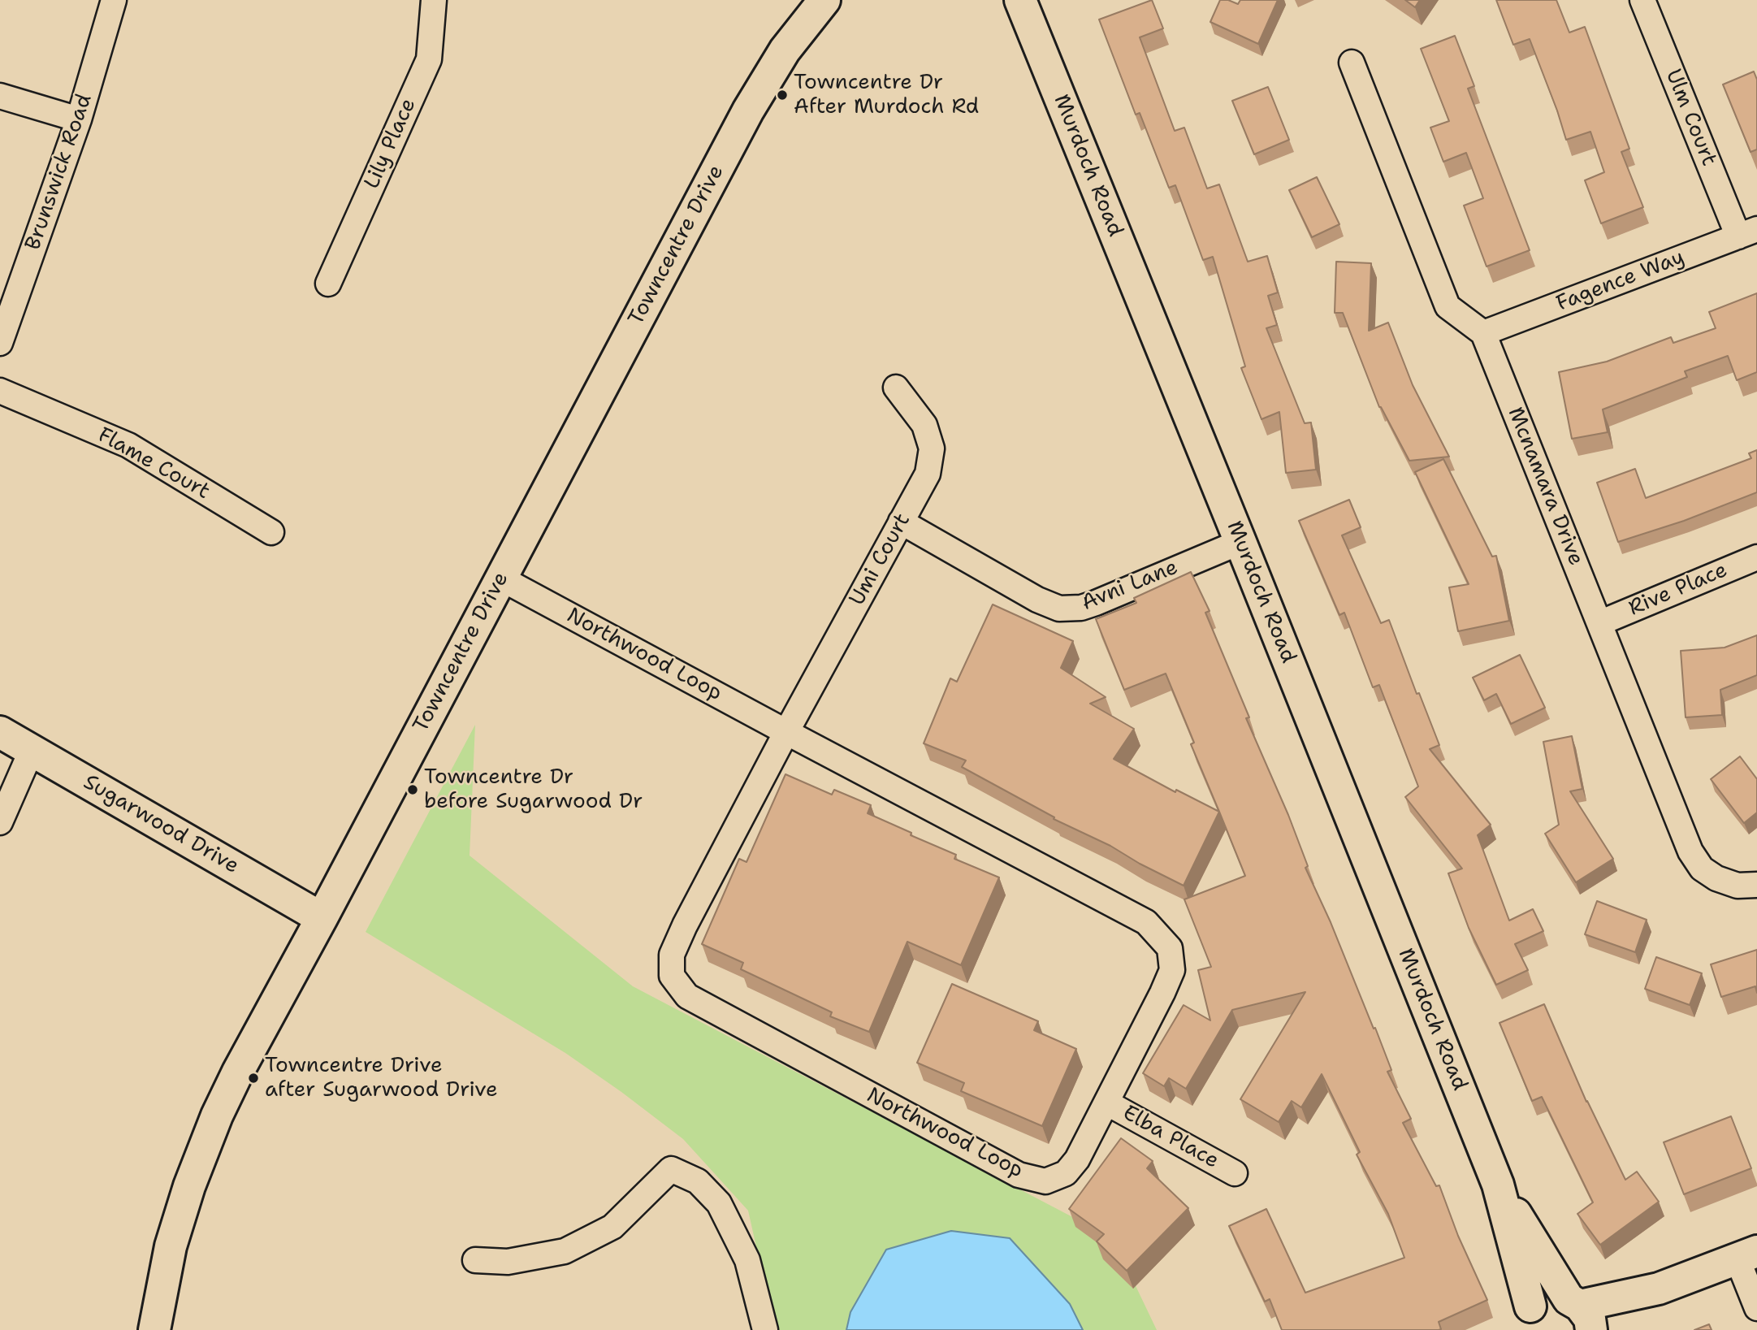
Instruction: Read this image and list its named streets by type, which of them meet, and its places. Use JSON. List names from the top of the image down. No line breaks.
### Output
{"streets":{"street":["Ulm Court","Lily Place","Murdoch Road","Brunswick Road","Towncentre Drive","Fagence Way","Flame Court","Mcnamara Drive","Umi Court","Avni Lane","Rive Place","Northwood Loop","Sugarwood Drive","Elba Place"]},"crossings":[["Ulm Court","Fagence Way"],["Murdoch Road","Avni Lane"],["Towncentre Drive","Northwood Loop"],["Towncentre Drive","Sugarwood Drive"],["Fagence Way","Mcnamara Drive"],["Mcnamara Drive","Rive Place"],["Umi Court","Avni Lane"],["Umi Court","Northwood Loop"],["Northwood Loop","Elba Place"]],"places":["Towncentre Dr After Murdoch Rd","Towncentre Dr before Sugarwood Dr","Towncentre Drive after Sugarwood Drive"]}
